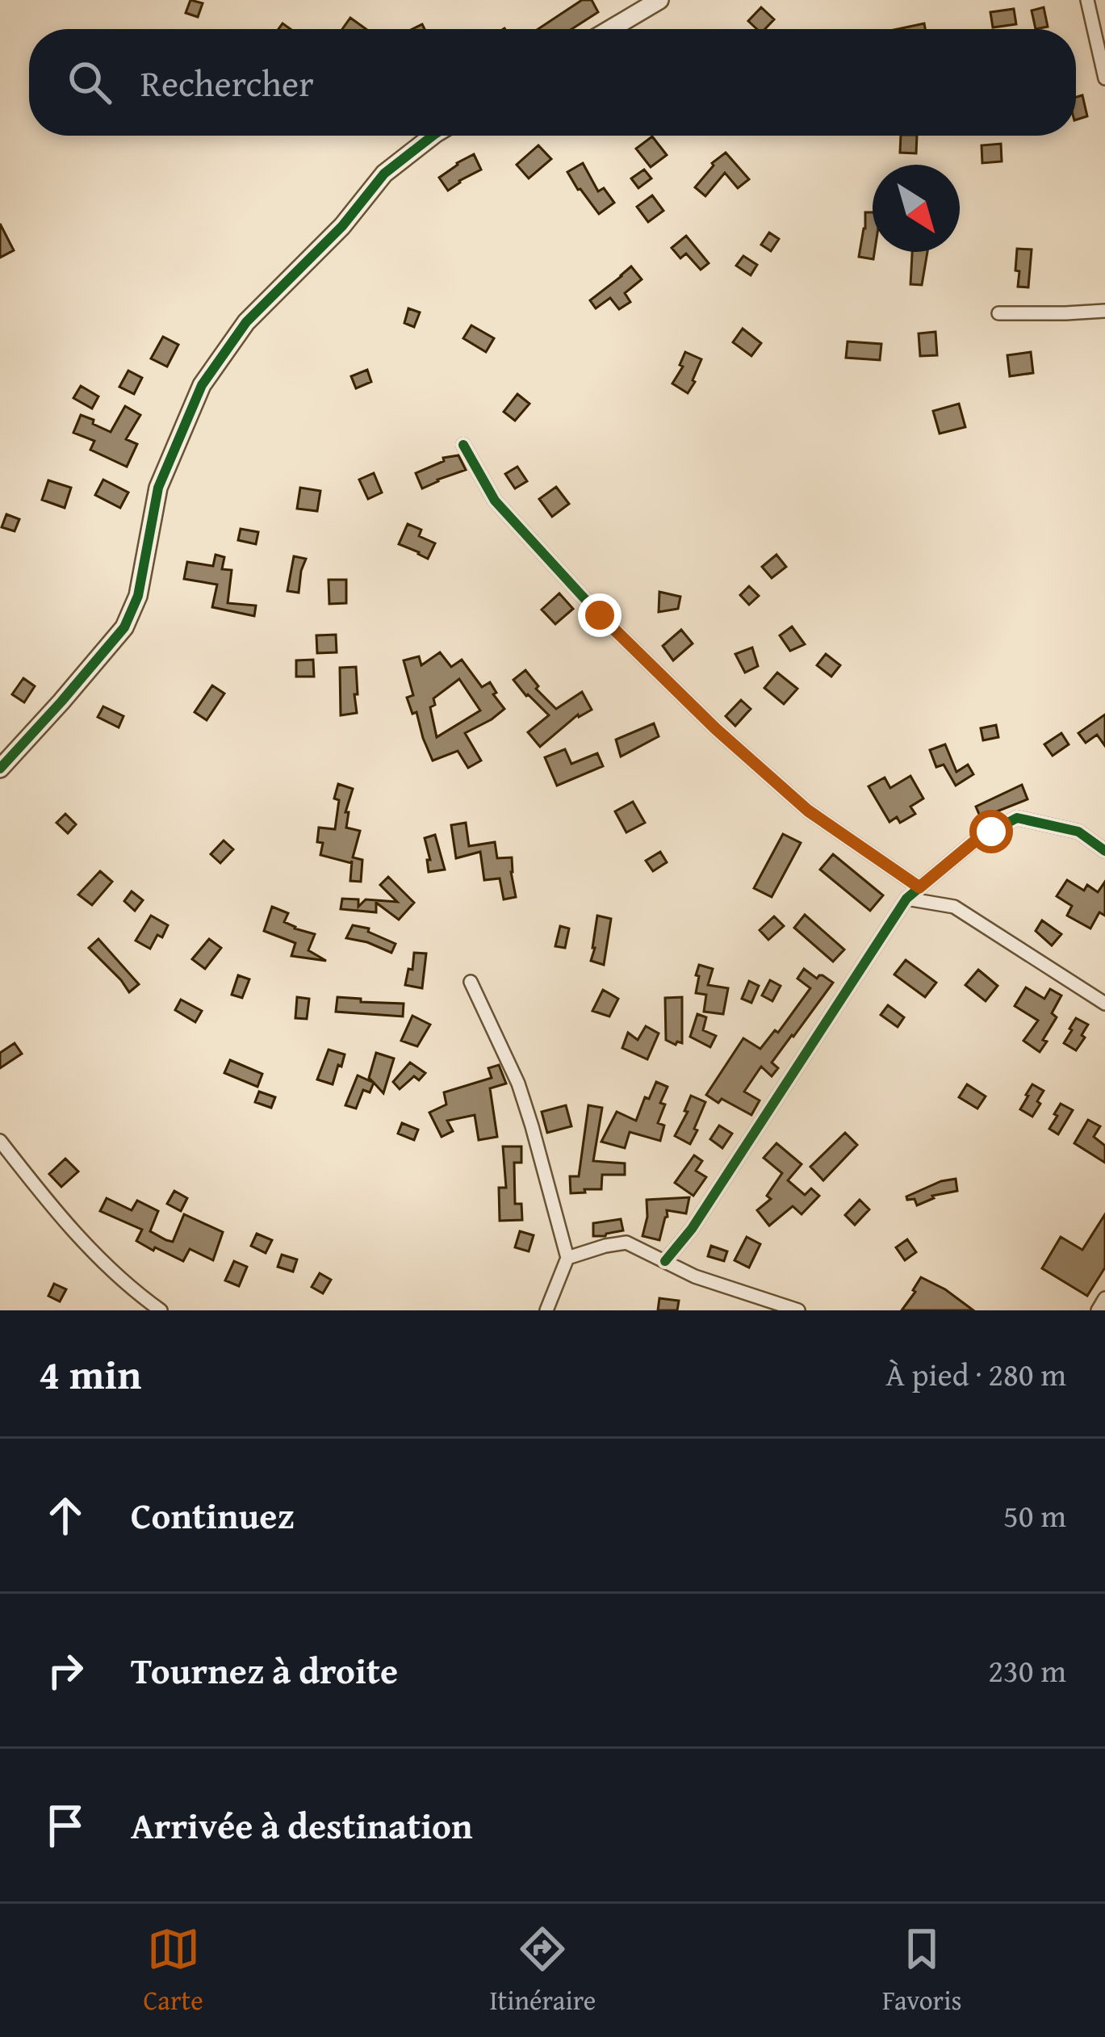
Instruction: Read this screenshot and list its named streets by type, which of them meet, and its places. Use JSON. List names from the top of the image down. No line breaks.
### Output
{"north":"bottom right","page":{"search":"Rechercher","heading":["4 min","À pied · 280 m"],"list":[["Continuez","50 m"],["Tournez à droite","230 m"],"Arrivée à destination"],"nav":["Carte","Itinéraire","Favoris"]}}
